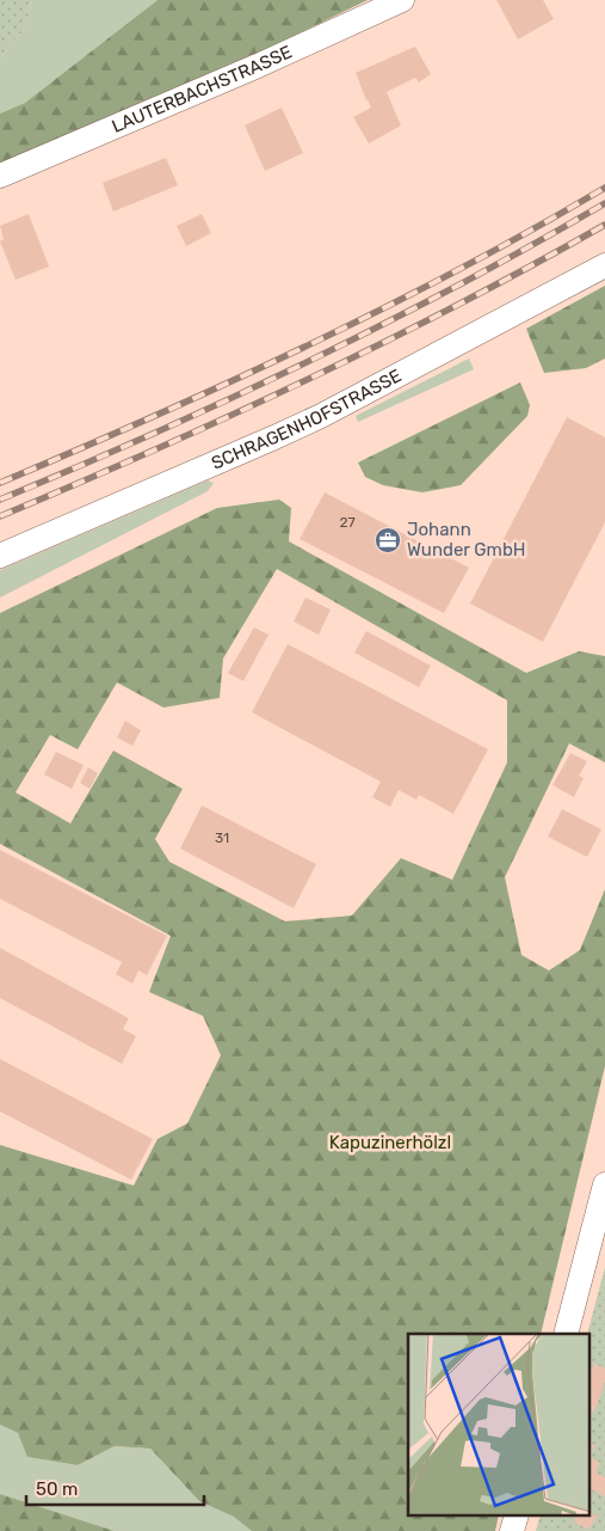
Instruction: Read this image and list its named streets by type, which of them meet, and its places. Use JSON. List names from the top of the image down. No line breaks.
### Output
{"streets":{"street":["LAUTERBACHSTRASSE","SCHRAGENHOFSTRASSE"]},"parks":["Kapuzinerhölzl"],"places":{"office":["Johann Wunder GmbH"]},"house_numbers":["27","31"],"scale_bar":"50 m"}
